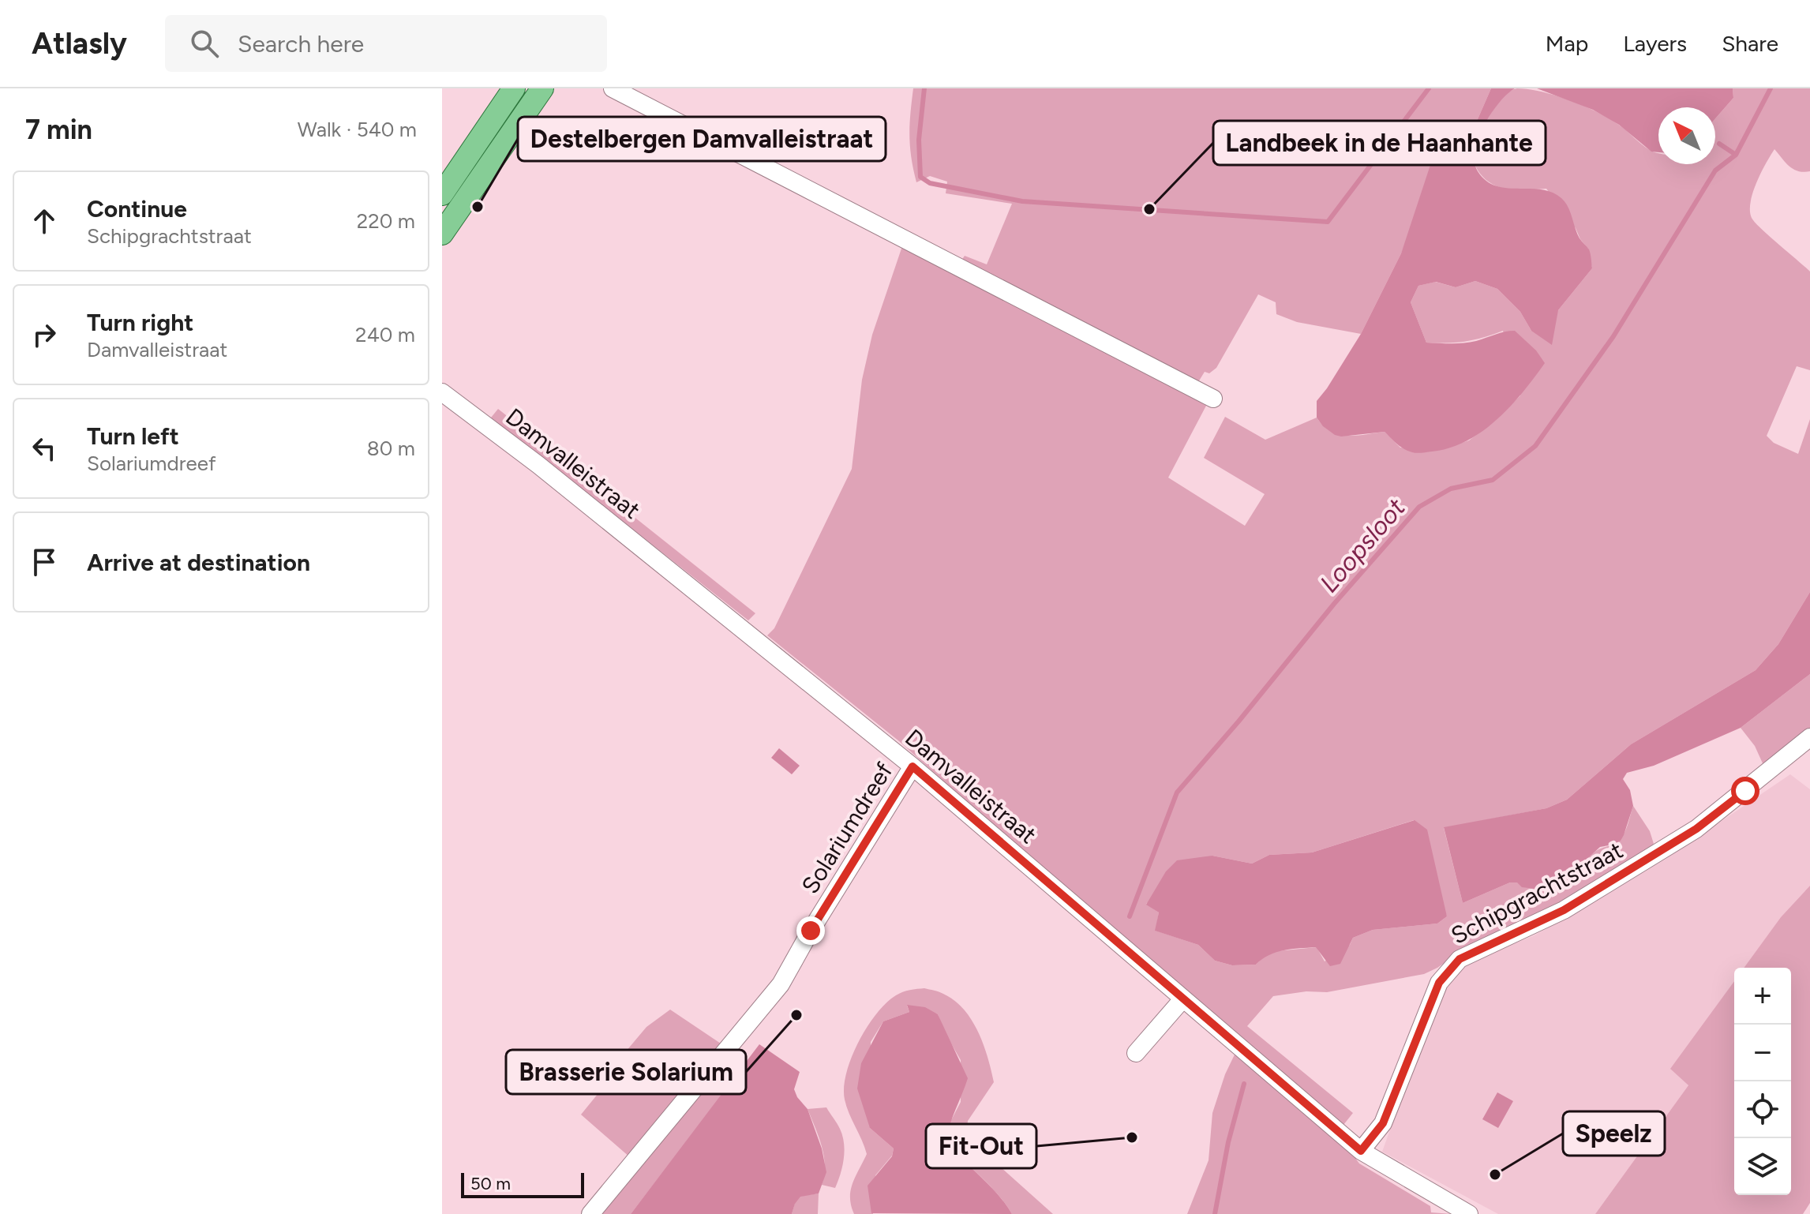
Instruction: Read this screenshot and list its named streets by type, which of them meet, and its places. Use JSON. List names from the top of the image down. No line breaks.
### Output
{"streets":{"street":["Damvalleistraat","Solariumdreef","Schipgrachtstraat"]},"crossings":[["Damvalleistraat","Solariumdreef"],["Damvalleistraat","Schipgrachtstraat"]],"water":["Loopsloot"],"places":["Destelbergen Damvalleistraat","Landbeek in de Haanhante","Brasserie Solarium","Fit-Out","Speelz"],"scale_bar":"50 m","north":"top left","page":{"header":"Atlasly","search":"Search here","nav":["Map","Layers","Share"],"heading":["7 min","Walk · 540 m"],"list":[["Continue","Schipgrachtstraat","220 m"],["Turn right","Damvalleistraat","240 m"],["Turn left","Solariumdreef","80 m"],"Arrive at destination"],"map_buttons":["+","−"],"scale":"50 m"}}
